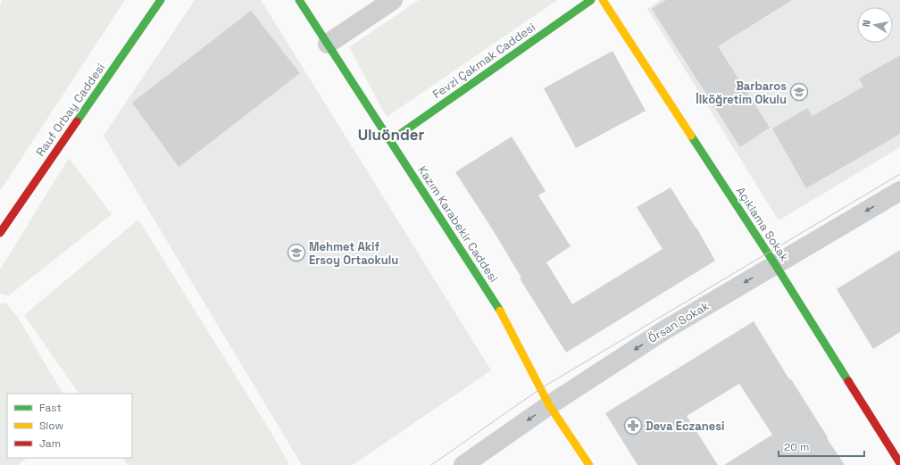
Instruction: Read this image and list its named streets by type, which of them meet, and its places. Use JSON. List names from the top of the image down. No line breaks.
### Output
{"streets":{"street":["Fevzi Çakmak Caddesi","Rauf Orbay Caddesi","Kazım Karabekir Caddesi","Açıklama Sokak","Örsan Sokak"]},"crossings":[["Fevzi Çakmak Caddesi","Kazım Karabekir Caddesi"],["Kazım Karabekir Caddesi","Örsan Sokak"],["Açıklama Sokak","Örsan Sokak"]],"one_way":["Örsan Sokak"],"districts":["Uluönder"],"places":{"school or university":["Barbaros İlköğretim Okulu","Mehmet Akif Ersoy Ortaokulu"],"pharmacy":["Deva Eczanesi"]},"legend":["Fast","Slow","Jam"],"scale_bar":"20 m","north":"left"}
